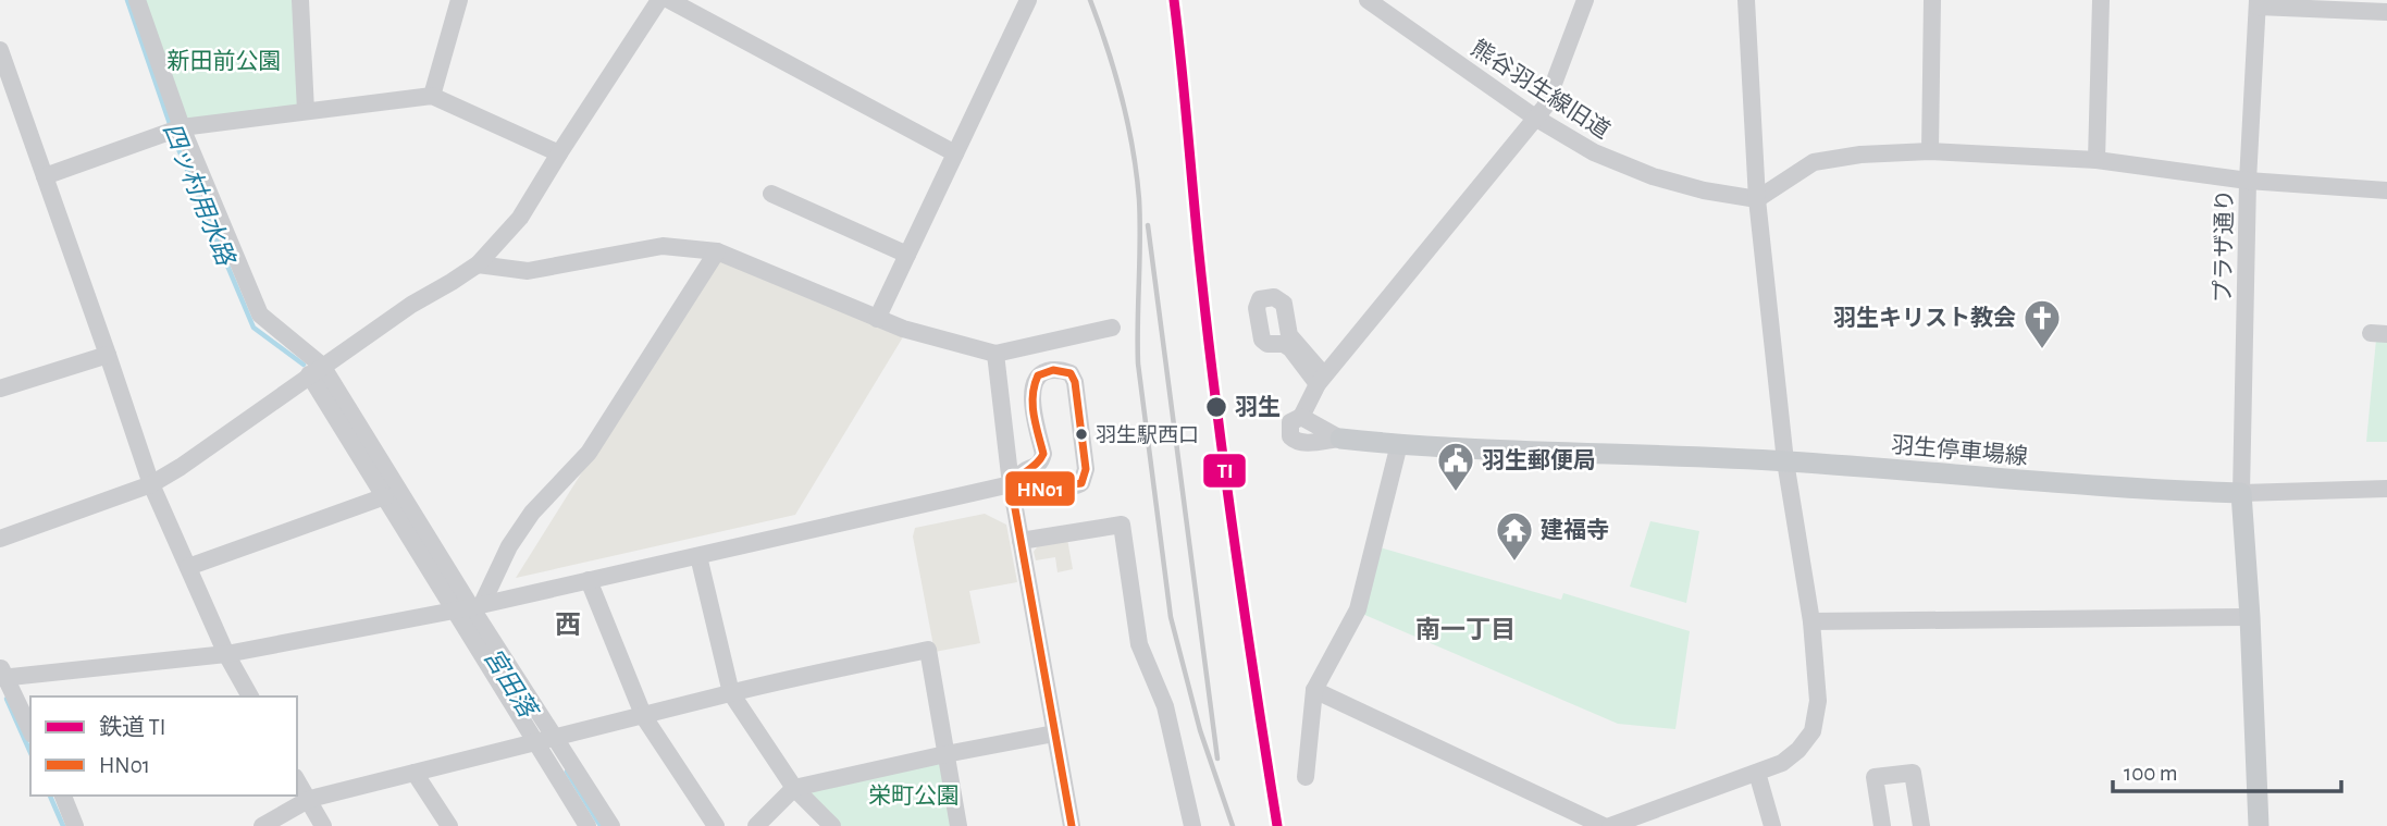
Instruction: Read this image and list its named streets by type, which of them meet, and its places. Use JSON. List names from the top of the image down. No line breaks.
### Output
{"streets":{"main road":["羽生停車場線"],"street":["熊谷羽生線旧道","プラザ通り"]},"crossings":[["プラザ通り","羽生停車場線"]],"districts":["西","南一丁目"],"water":["四ッ村用水路","宮田落"],"parks":["新田前公園","栄町公園"],"places":{"church":["羽生キリスト教会"],"other":["羽生","羽生駅西口"],"public building":["羽生郵便局"],"temple":["建福寺"]},"lines":["rail line TI","transit line HN01"],"legend":["鉄道 TI","HN01"],"scale_bar":"100 m"}
